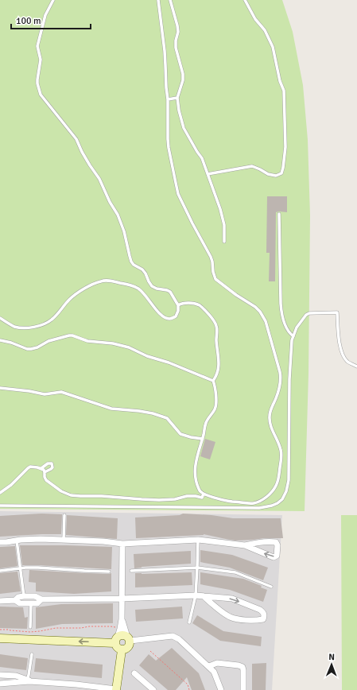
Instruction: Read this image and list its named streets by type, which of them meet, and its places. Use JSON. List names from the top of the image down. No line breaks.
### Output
{"scale_bar":"100 m","north":"top"}
